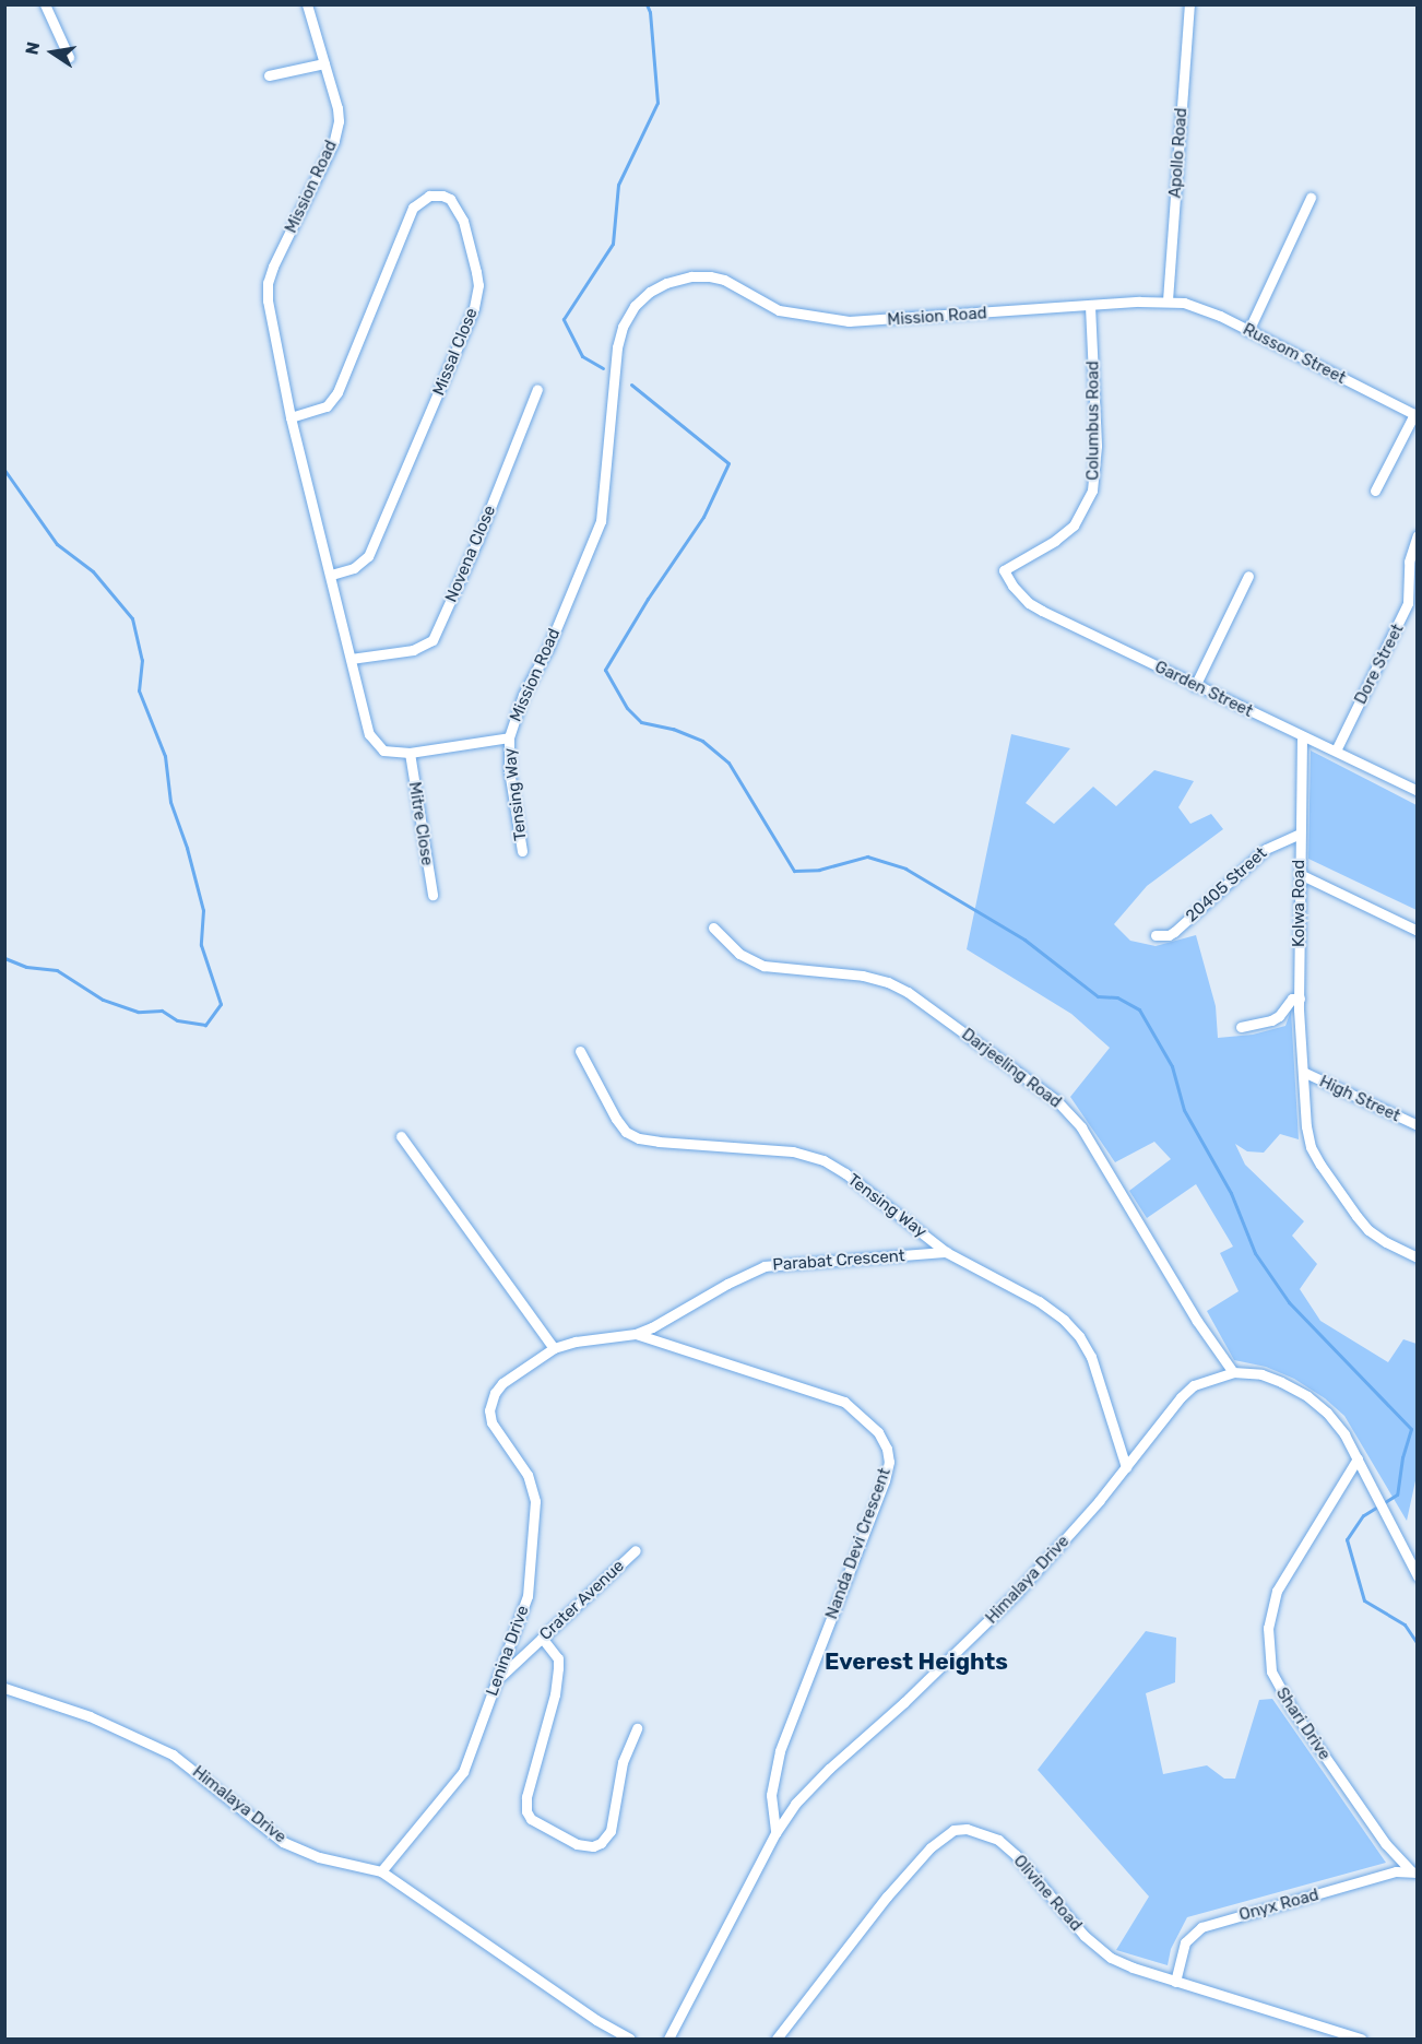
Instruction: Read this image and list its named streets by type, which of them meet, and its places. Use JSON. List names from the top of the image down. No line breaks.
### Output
{"streets":{"street":["Apollo Road","Mission Road","Missal Close","Russom Street","Columbus Road","Novena Close","Dore Street","Garden Street","Tensing Way","Mitre Close","20405 Street","Kolwa Road","Darjeeling Road","High Street","Parabat Crescent","Nanda Devi Crescent","Himalaya Drive","Crater Avenue","Lenina Drive","Shari Drive","Olivine Road","Onyx Road"]},"crossings":[["Apollo Road","Mission Road"],["Apollo Road","Russom Street"],["Mission Road","Missal Close"],["Mission Road","Russom Street"],["Mission Road","Columbus Road"],["Mission Road","Novena Close"],["Mission Road","Tensing Way"],["Mission Road","Mitre Close"],["Columbus Road","Garden Street"],["Dore Street","Garden Street"],["Garden Street","Kolwa Road"],["Tensing Way","Parabat Crescent"],["Tensing Way","Himalaya Drive"],["20405 Street","Kolwa Road"],["Kolwa Road","High Street"],["Darjeeling Road","Himalaya Drive"],["Parabat Crescent","Nanda Devi Crescent"],["Parabat Crescent","Lenina Drive"],["Nanda Devi Crescent","Himalaya Drive"],["Himalaya Drive","Lenina Drive"],["Himalaya Drive","Shari Drive"],["Crater Avenue","Lenina Drive"],["Shari Drive","Onyx Road"],["Olivine Road","Onyx Road"]],"districts":["Everest Heights"],"north":"left"}
